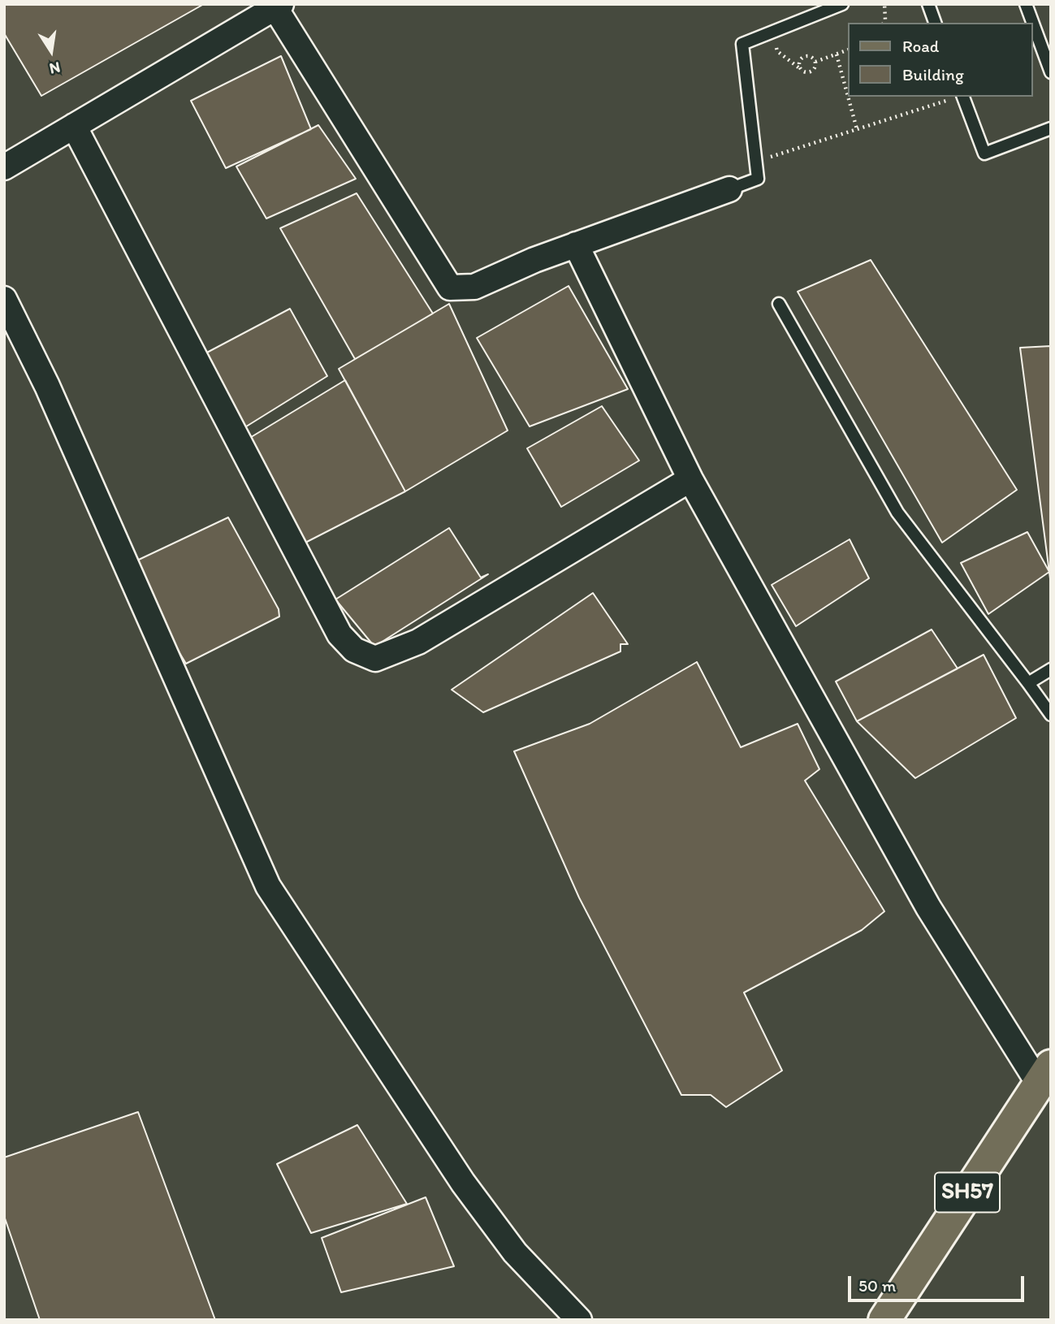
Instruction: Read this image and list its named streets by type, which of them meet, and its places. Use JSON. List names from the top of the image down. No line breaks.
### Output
{"streets":{"main road":["SH57"]},"legend":["Road","Building"],"scale_bar":"50 m","north":"bottom"}
